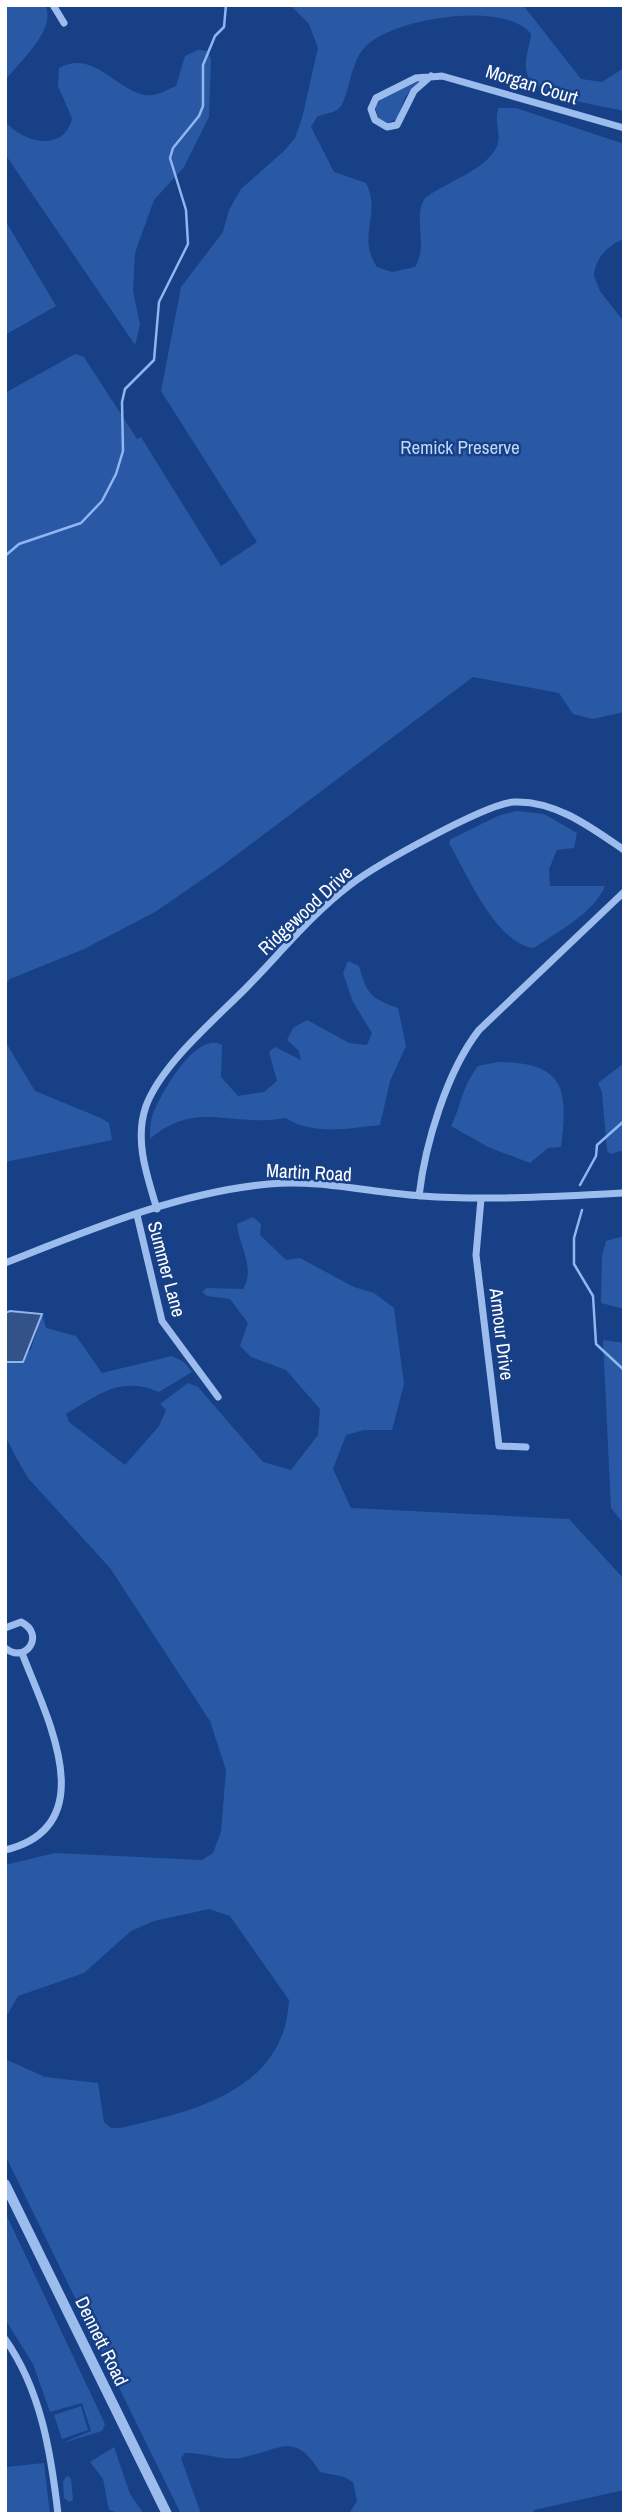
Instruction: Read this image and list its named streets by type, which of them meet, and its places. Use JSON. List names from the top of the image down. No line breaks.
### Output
{"streets":{"street":["Morgan Court","Ridgewood Drive","Martin Road","Summer Lane","Armour Drive","Dennett Road"]},"crossings":[["Ridgewood Drive","Martin Road"],["Martin Road","Summer Lane"],["Martin Road","Armour Drive"]],"parks":["Remick Preserve"]}
